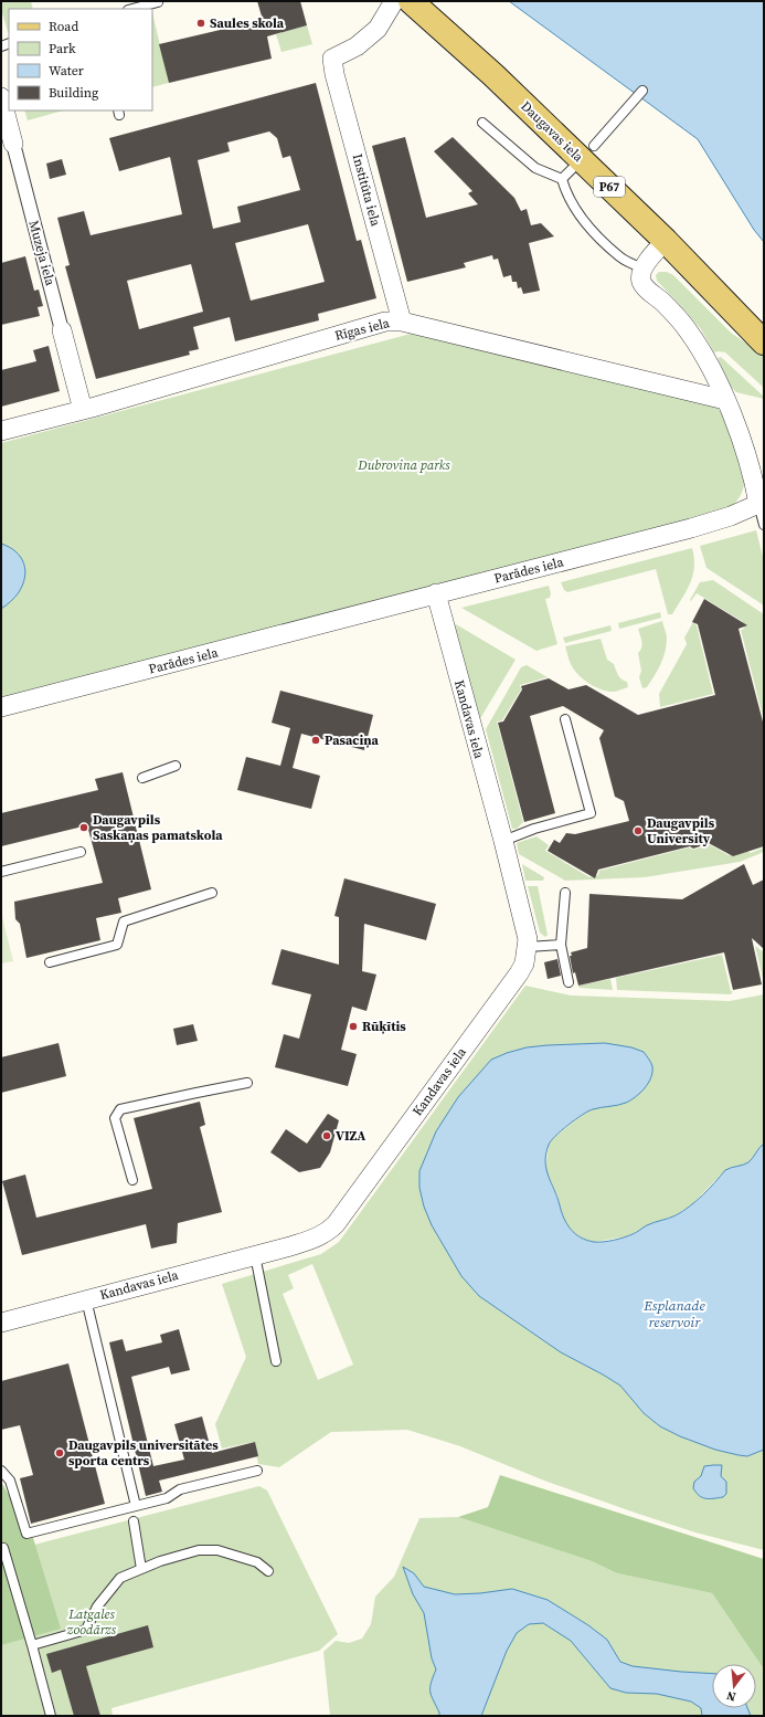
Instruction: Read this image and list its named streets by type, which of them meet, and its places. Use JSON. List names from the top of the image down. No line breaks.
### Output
{"streets":{"main road":["Daugavas iela","P67"],"street":["Institūta iela","Muzeja iela","Rīgas iela","Parādes iela","Kandavas iela"]},"crossings":[["Institūta iela","Rīgas iela"],["Muzeja iela","Rīgas iela"],["Parādes iela","Kandavas iela"]],"water":["Esplanade reservoir"],"parks":["Dubrovina parks","Latgales zoodārzs"],"places":["Saules skola","Pasaciņa","Daugavpils Saskaņas pamatskola","Daugavpils University","Rūķītis","VIZA","Daugavpils universitātes sporta centrs"],"legend":["Road","Park","Water","Building"],"north":"bottom"}
